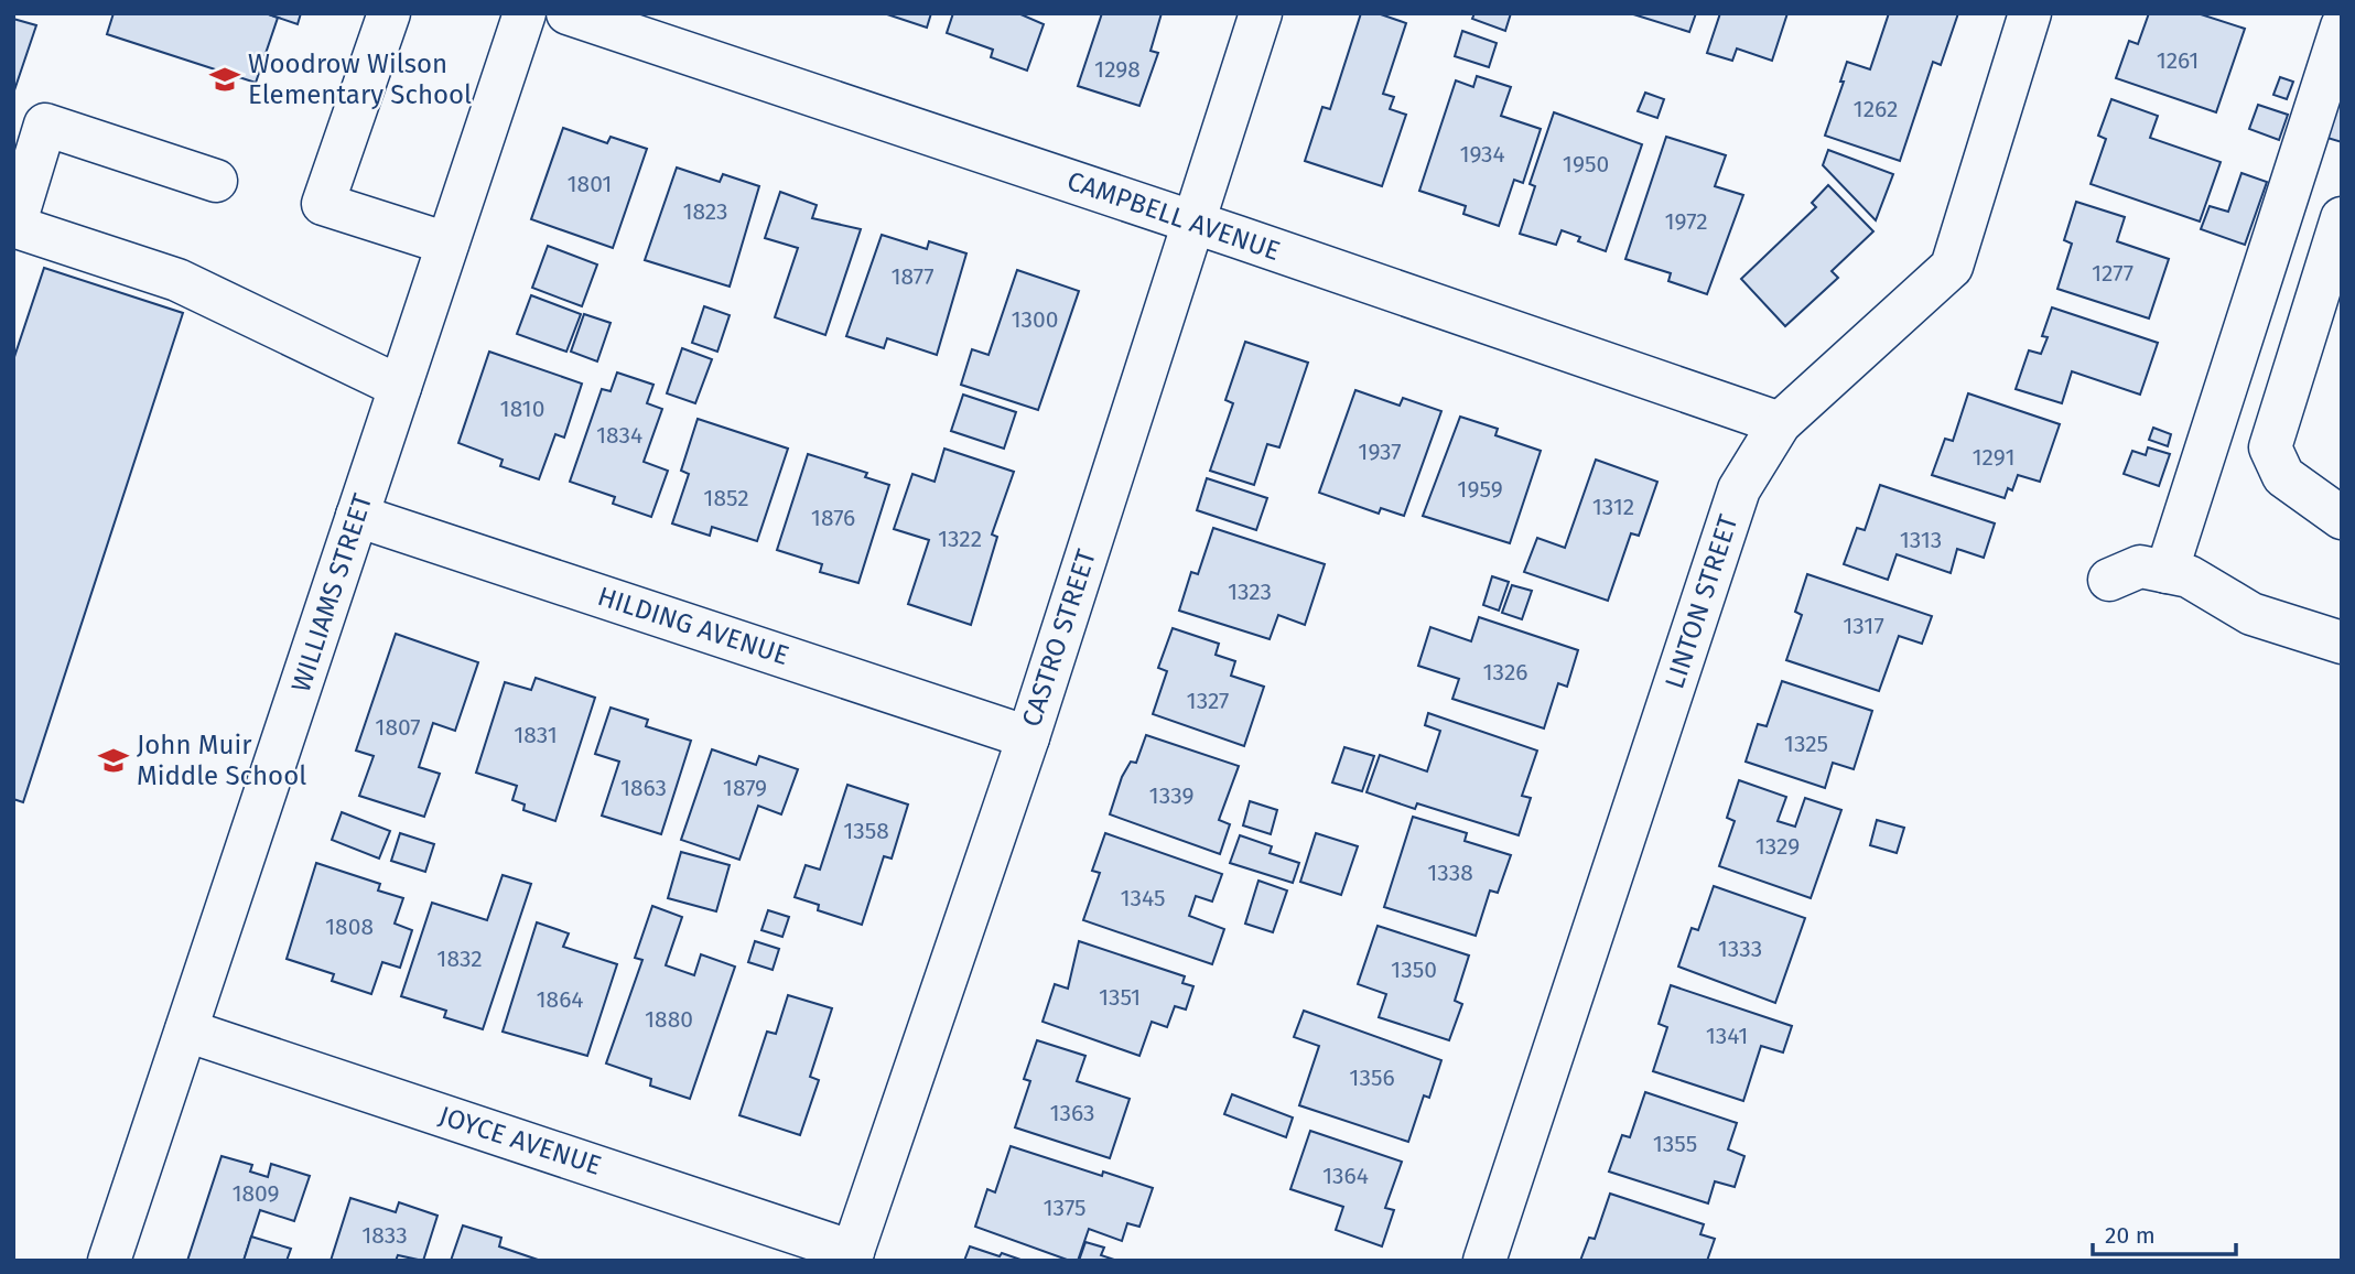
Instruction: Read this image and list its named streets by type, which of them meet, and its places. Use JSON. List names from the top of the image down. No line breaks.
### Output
{"streets":{"street":["CAMPBELL AVENUE","WILLIAMS STREET","LINTON STREET","HILDING AVENUE","CASTRO STREET","JOYCE AVENUE"]},"crossings":[["CAMPBELL AVENUE","LINTON STREET"],["CAMPBELL AVENUE","CASTRO STREET"],["WILLIAMS STREET","HILDING AVENUE"],["WILLIAMS STREET","JOYCE AVENUE"],["HILDING AVENUE","CASTRO STREET"],["CASTRO STREET","JOYCE AVENUE"]],"places":{"school or university":["Woodrow Wilson Elementary School","John Muir Middle School"]},"house_numbers":["1261","1298","1262","1934","1950","1801","1823","1972","1277","1877","1300","1810","1834","1937","1291","1959","1852","1312","1876","1322","1313","1323","1317","1326","1327","1807","1831","1325","1863","1879","1339","1358","1329","1338","1345","1808","1333","1832","1350","1351","1864","1880","1341","1356","1363","1355","1364","1809","1375","1833"],"scale_bar":"20 m"}
